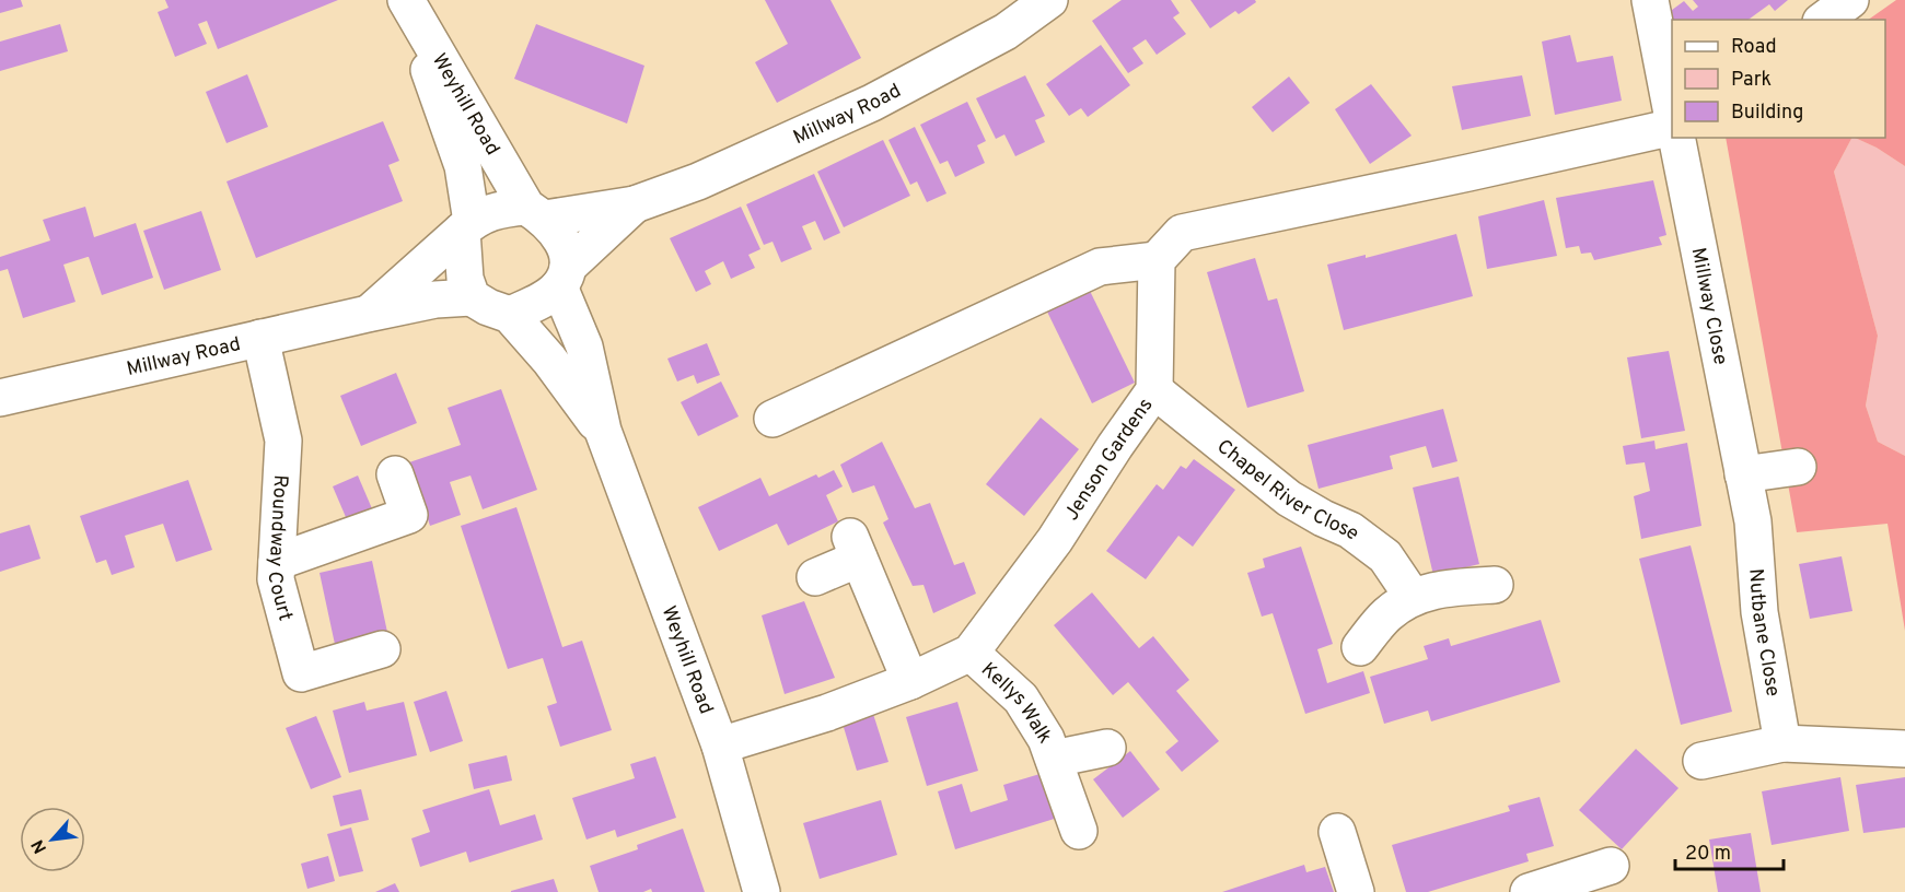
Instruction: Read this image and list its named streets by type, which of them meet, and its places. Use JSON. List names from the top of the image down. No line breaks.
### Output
{"streets":{"street":["Weyhill Road","Millway Road","Millway Close","Jenson Gardens","Chapel River Close","Roundway Court","Nutbane Close","Kellys Walk"]},"crossings":[["Weyhill Road","Millway Road"],["Weyhill Road","Jenson Gardens"],["Millway Road","Roundway Court"],["Millway Close","Nutbane Close"],["Jenson Gardens","Chapel River Close"],["Jenson Gardens","Kellys Walk"]],"legend":["Road","Park","Building"],"scale_bar":"20 m","north":"bottom left"}
